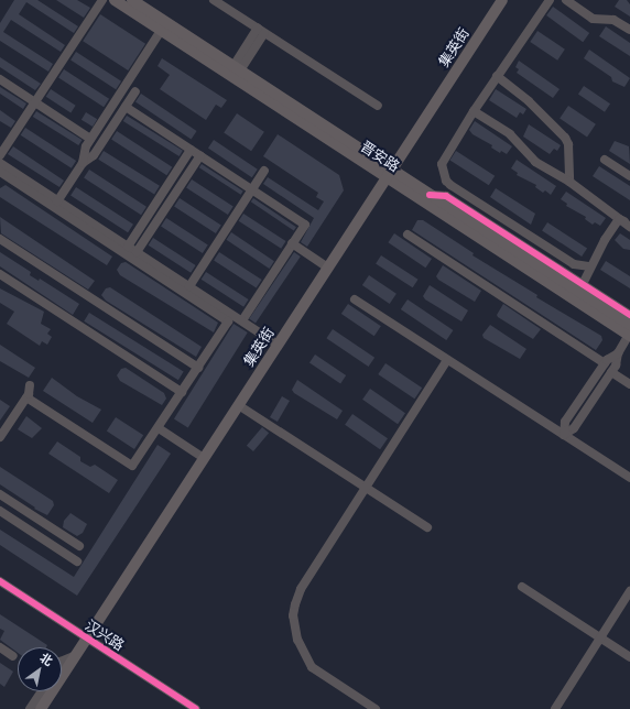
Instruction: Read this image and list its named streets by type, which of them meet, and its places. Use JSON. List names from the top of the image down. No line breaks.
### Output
{"streets":{"main road":["集英街","晋安路"],"street":["汉兴路"]},"crossings":[["集英街","晋安路"],["集英街","汉兴路"]],"north":"top right"}
